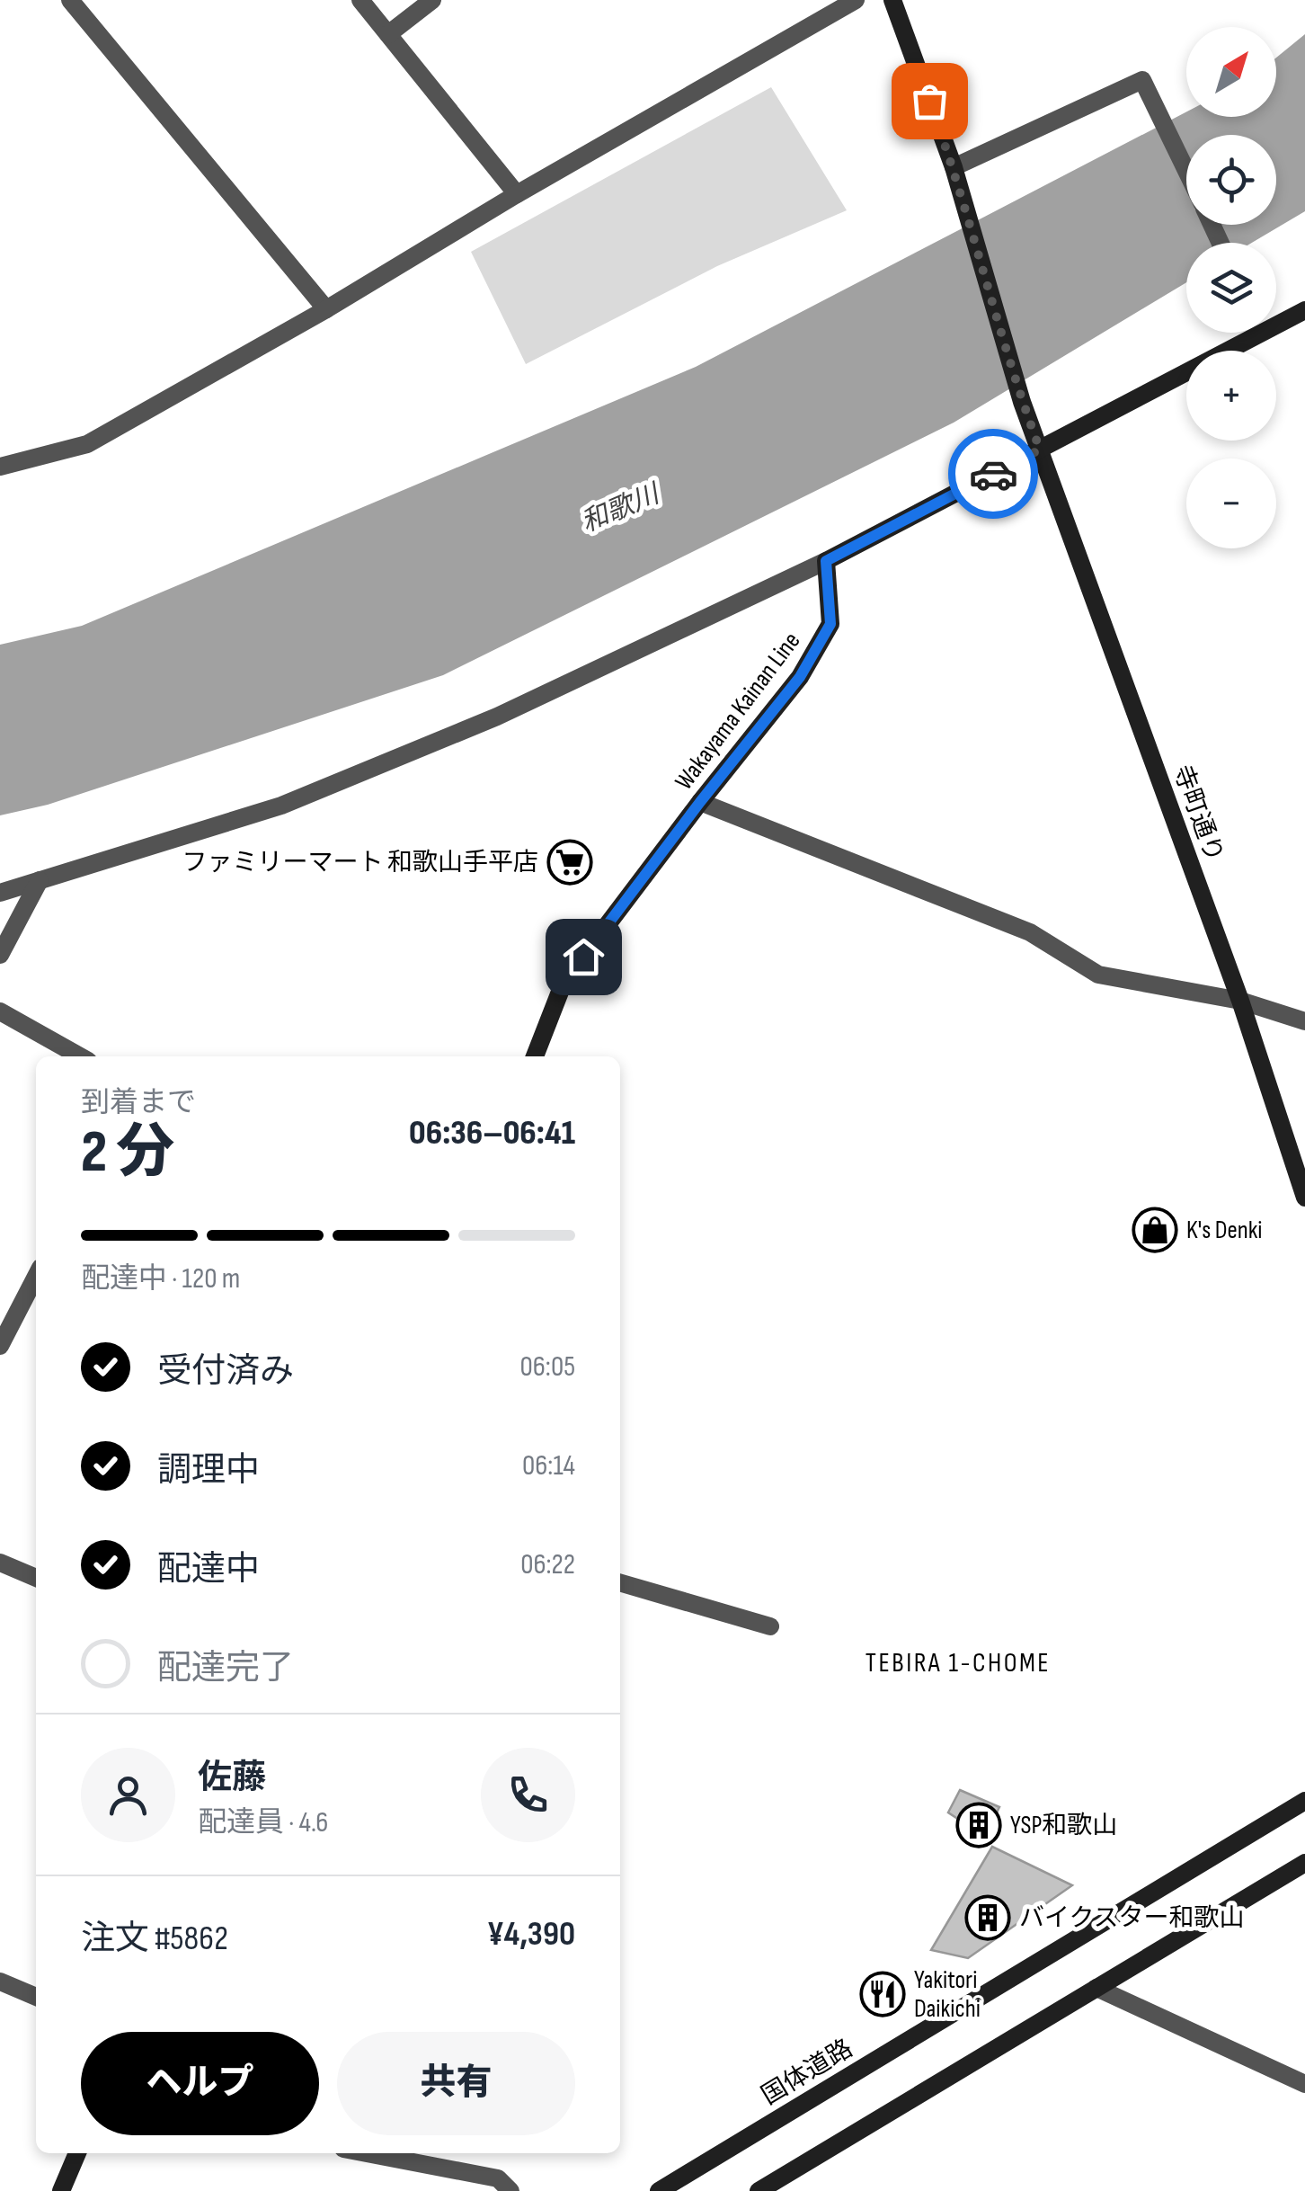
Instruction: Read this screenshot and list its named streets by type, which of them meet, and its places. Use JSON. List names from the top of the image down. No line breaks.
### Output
{"streets":{"street":["Wakayama Kainan Line","寺町通り","国体道路"]},"districts":["TEBIRA 1-CHOME"],"water":["和歌川"],"places":{"supermarket":["ファミリーマート 和歌山手平店"],"shop":["K's Denki"],"building":["YSP和歌山","バイクスター和歌山"],"restaurant":["Yakitori Daikichi"]},"north":"top right","page":{"map_buttons":["+","−"],"heading":["2 分","到着まで","06:36–06:41"],"panel":["佐藤","配達員 · 4.6","注文 #5862","¥4,390"],"bar":"配達中 · 120 m","list":[["受付済み","06:05"],["調理中","06:14"],["配達中","06:22"],"配達完了"],"buttons":["ヘルプ","共有"]}}
